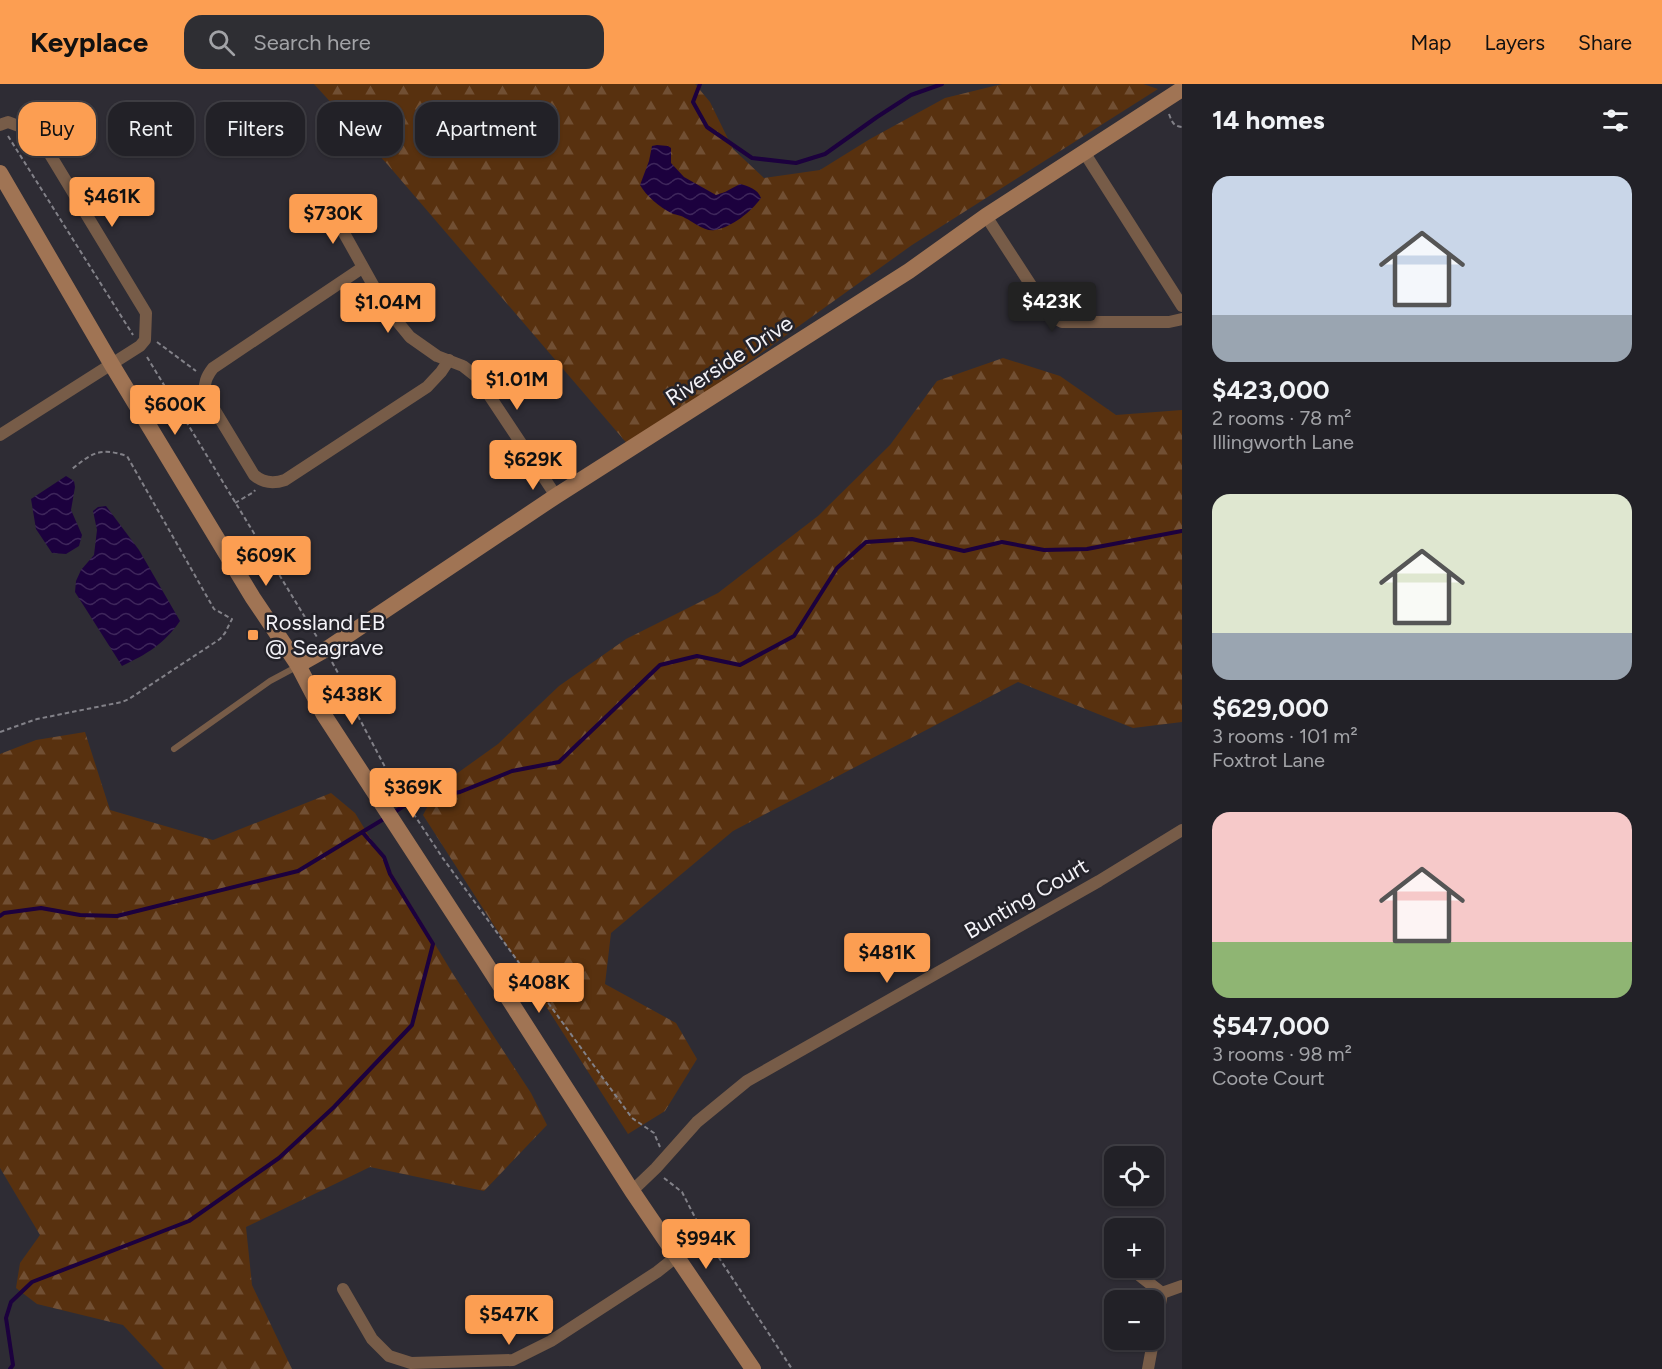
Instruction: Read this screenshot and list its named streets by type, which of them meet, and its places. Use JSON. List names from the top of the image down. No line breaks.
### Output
{"streets":{"main road":["Riverside Drive"],"street":["Bunting Court"]},"places":{"transit":["Rossland EB @ Seagrave"]},"page":{"header":"Keyplace","search":"Search here","nav":["Map","Layers","Share"],"heading":"14 homes","chip":["Buy","Rent","Filters","New","Apartment"],"list":[{"name":"$423,000","note":"2 rooms · 78 m² · Illingworth Lane"},{"name":"$629,000","note":"3 rooms · 101 m² · Foxtrot Lane"},{"name":"$547,000","note":"3 rooms · 98 m² · Coote Court"}],"price":["$461K","$730K","$423K","$1.04M","$1.01M","$600K","$629K","$609K","$438K","$369K","$481K","$408K","$994K","$547K"],"map_buttons":["+","−"]}}
